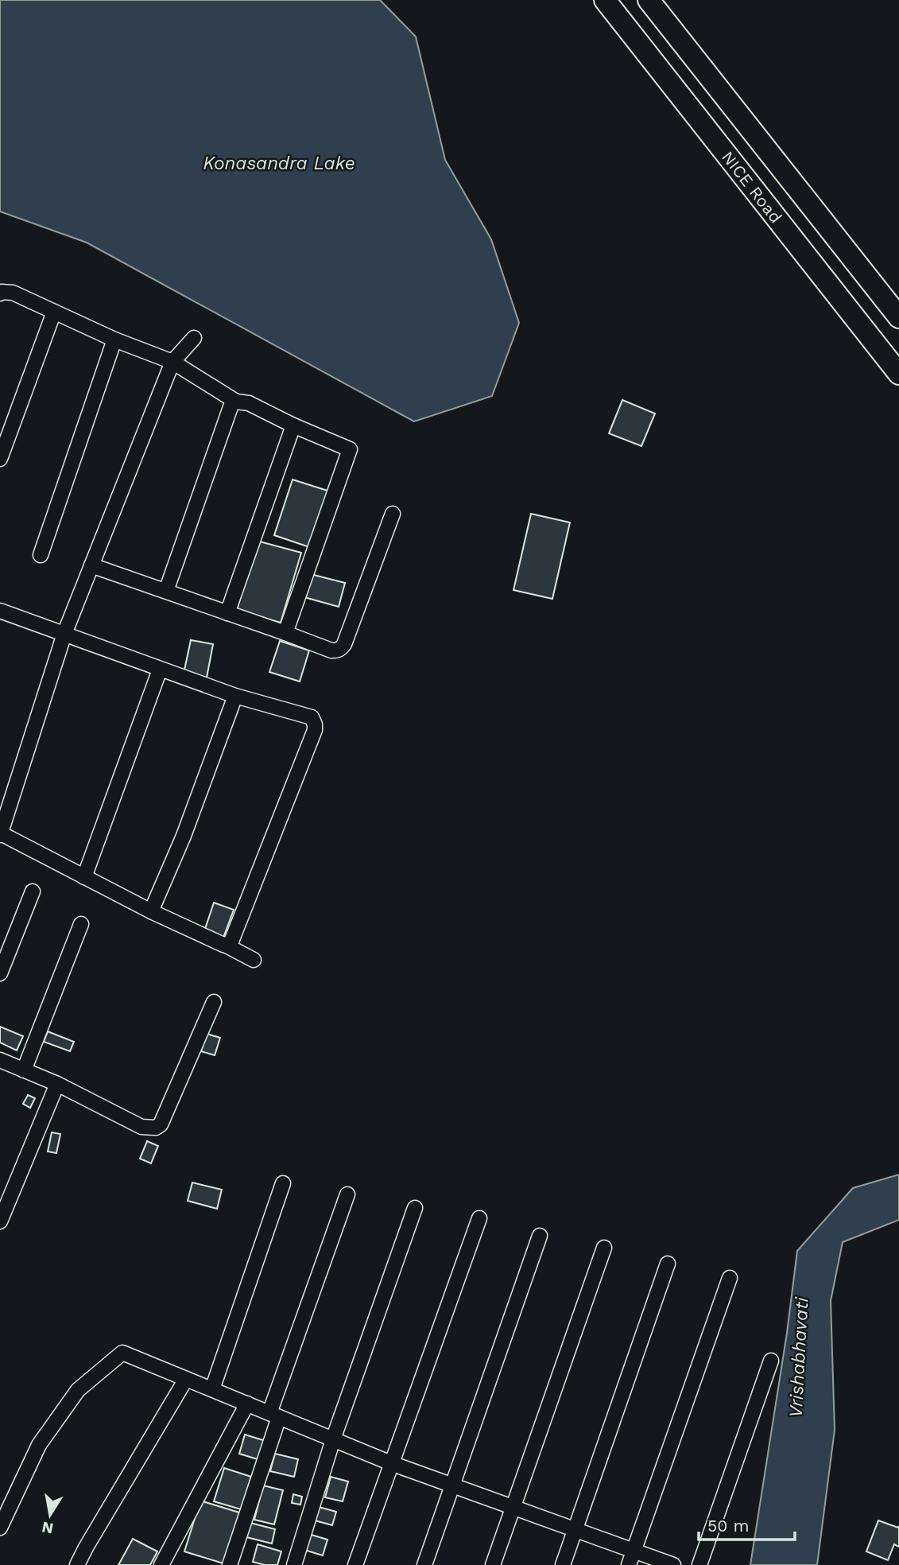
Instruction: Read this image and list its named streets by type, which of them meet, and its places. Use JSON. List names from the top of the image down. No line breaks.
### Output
{"streets":{"highway":["NICE Road"]},"water":["Konasandra Lake","Vrishabhavati"],"scale_bar":"50 m","north":"bottom"}
